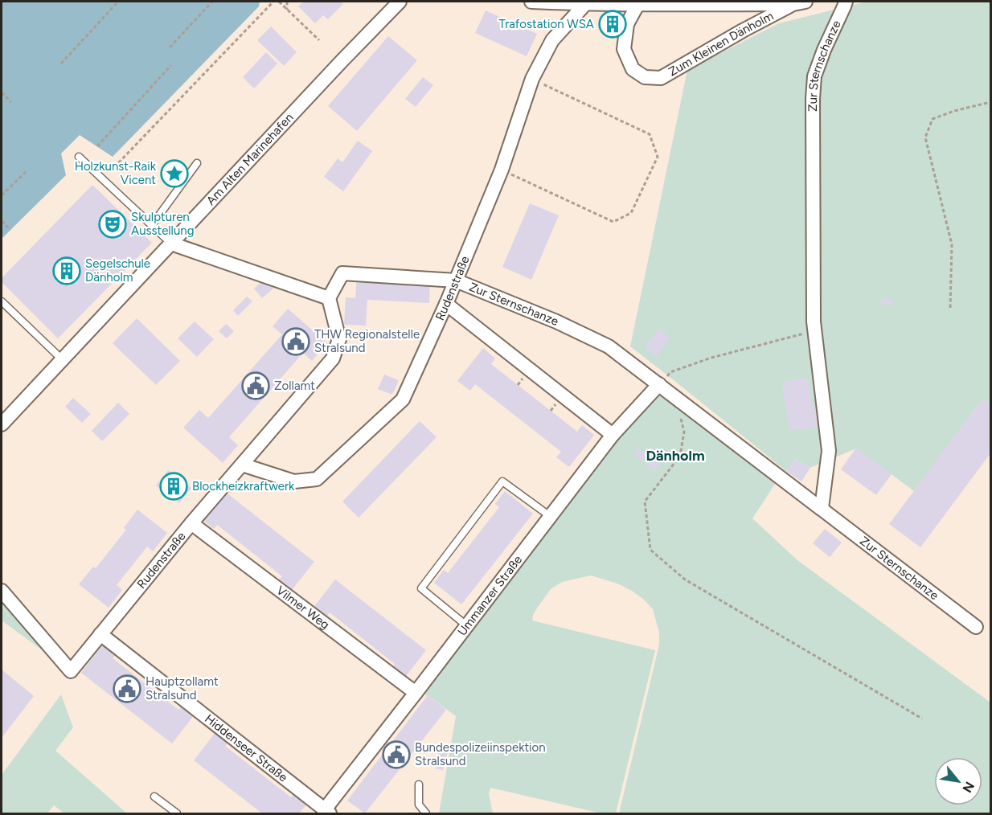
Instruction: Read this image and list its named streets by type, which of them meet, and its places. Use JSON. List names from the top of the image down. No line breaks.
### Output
{"streets":{"street":["Zum Kleinen Dänholm","Zur Sternschanze","Am Alten Marinehafen","Rudenstraße","Ummanzer Straße","Vilmer Weg","Hiddenseer Straße"]},"crossings":[["Zum Kleinen Dänholm","Rudenstraße"],["Zur Sternschanze","Rudenstraße"],["Zur Sternschanze","Ummanzer Straße"],["Rudenstraße","Vilmer Weg"],["Rudenstraße","Hiddenseer Straße"],["Ummanzer Straße","Vilmer Weg"],["Ummanzer Straße","Hiddenseer Straße"]],"districts":["Dänholm"],"places":{"building":["Trafostation WSA","Segelschule Dänholm","Blockheizkraftwerk"],"place":["Holzkunst-Raik Vicent"],"theatre":["Skulpturen Ausstellung"],"public building":["THW Regionalstelle Stralsund","Zollamt","Hauptzollamt Stralsund","Bundespolizeiinspektion Stralsund"]},"north":"bottom right"}
